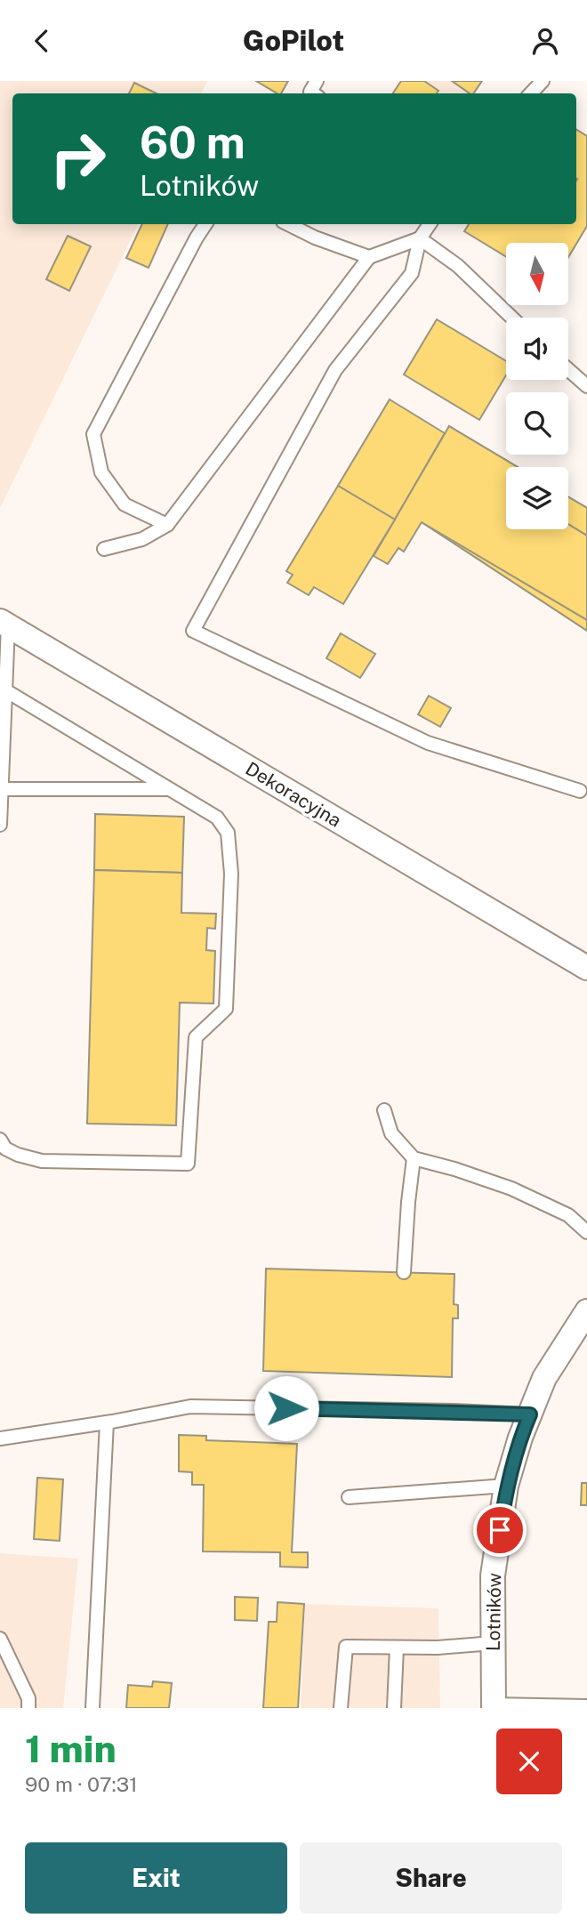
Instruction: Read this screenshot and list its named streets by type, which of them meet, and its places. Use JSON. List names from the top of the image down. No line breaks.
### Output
{"streets":{"street":["Dekoracyjna","Lotników"]},"north":"bottom","page":{"header":"GoPilot","turn":["60 m","Lotników"],"heading":["1 min","90 m · 07:31"],"buttons":["Exit","Share"]}}
